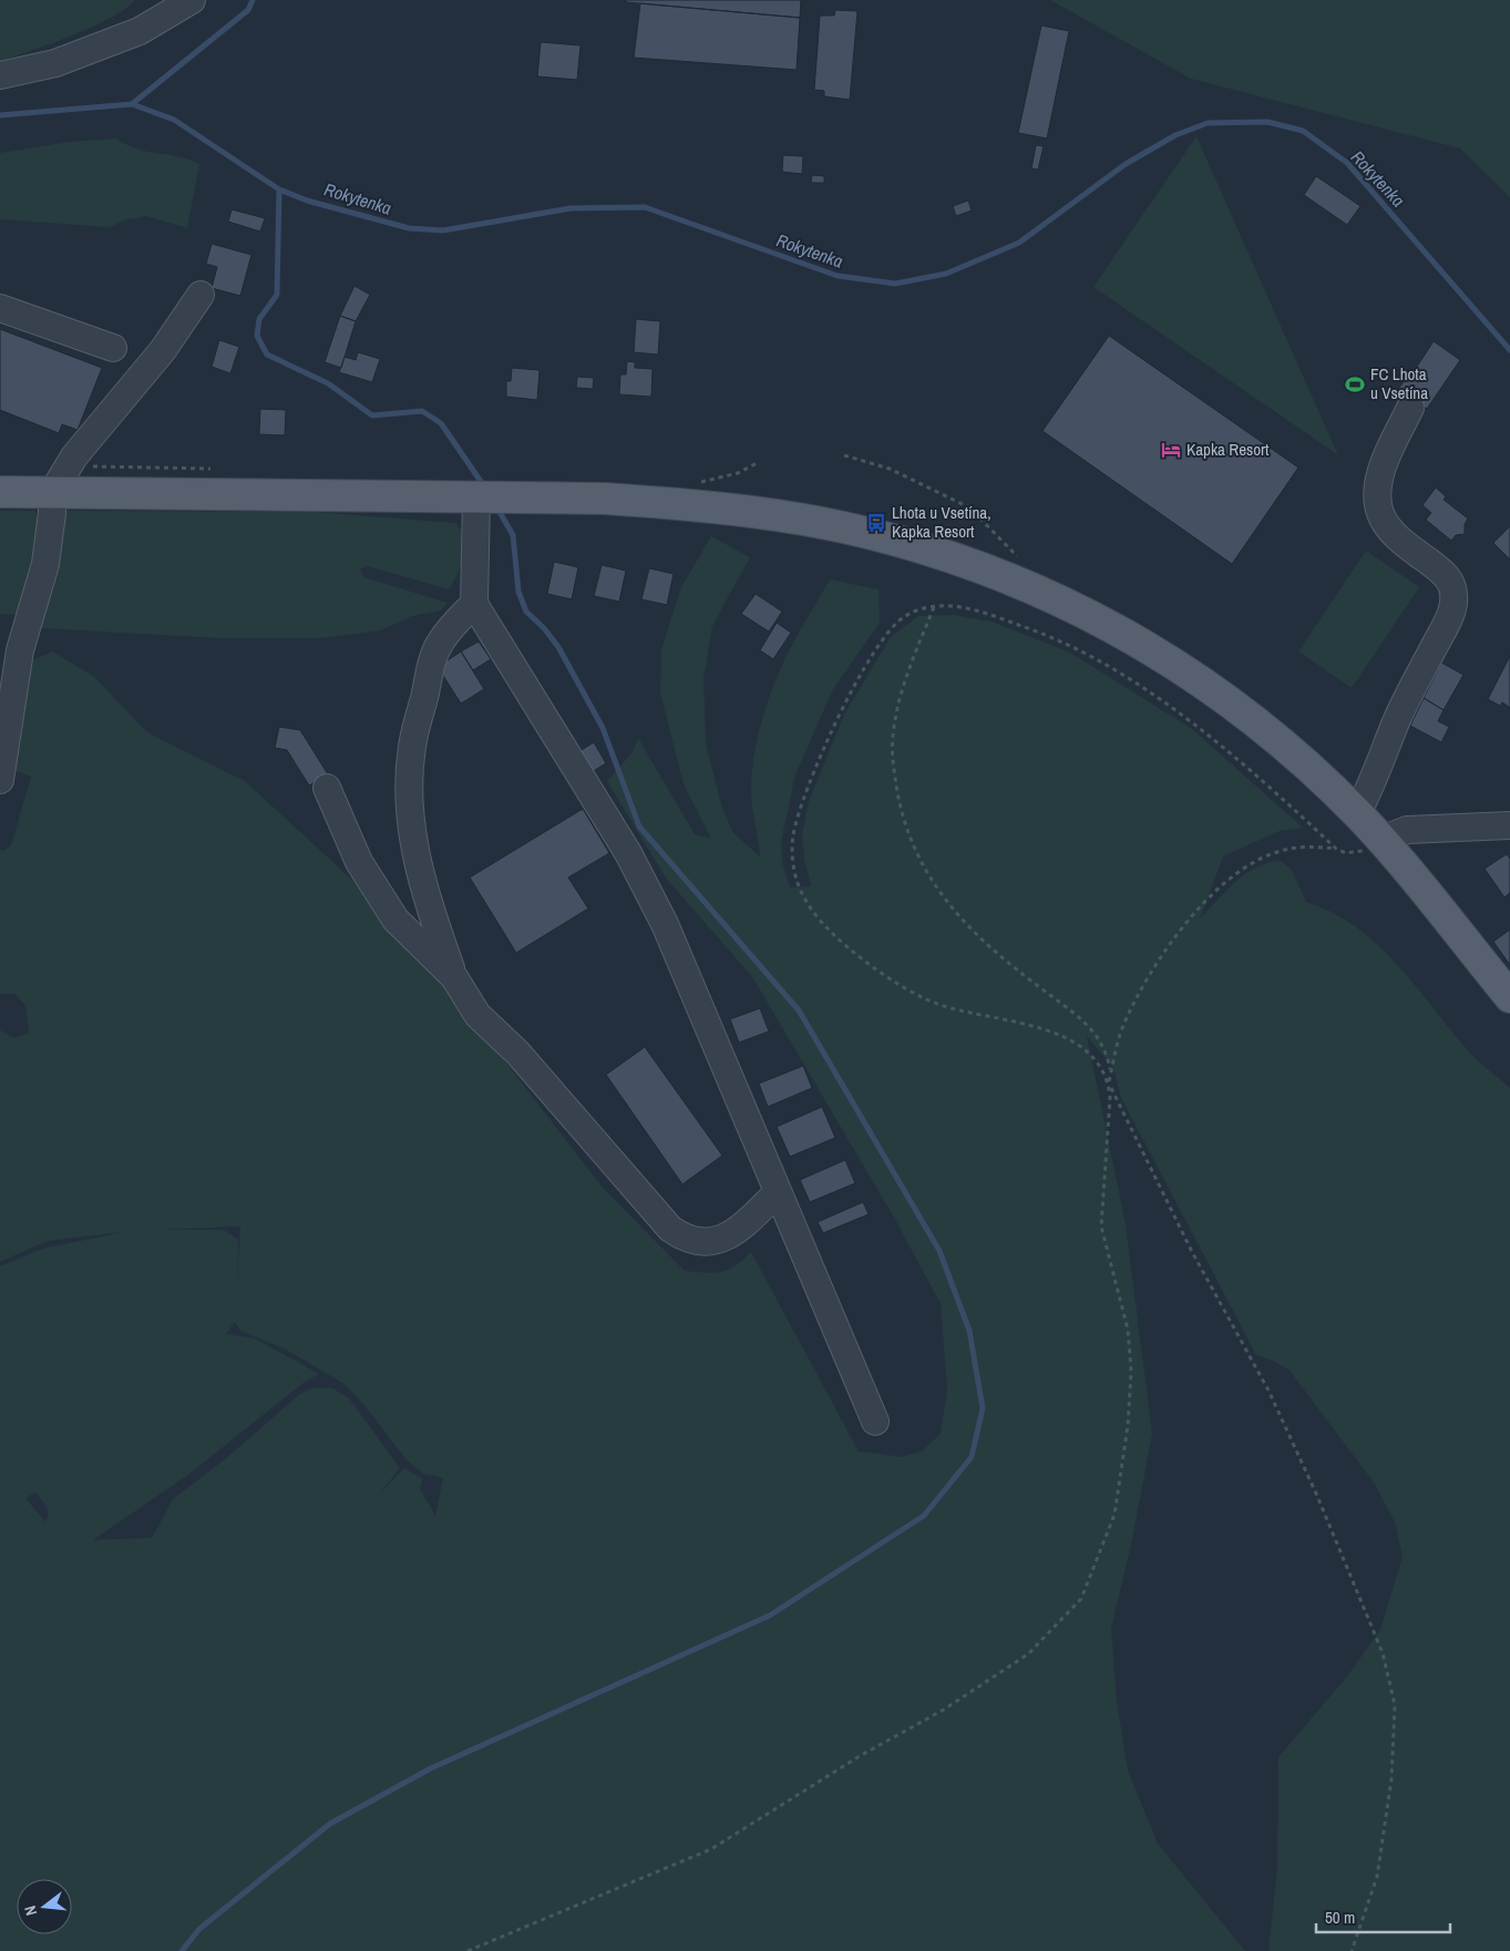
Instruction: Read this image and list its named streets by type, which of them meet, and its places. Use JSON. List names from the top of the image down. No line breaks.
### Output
{"water":["Rokytenka"],"places":{"sports":["FC Lhota u Vsetína"],"hotel":["Kapka Resort"],"bus stop":["Lhota u Vsetína, Kapka Resort"]},"scale_bar":"50 m","north":"left"}
